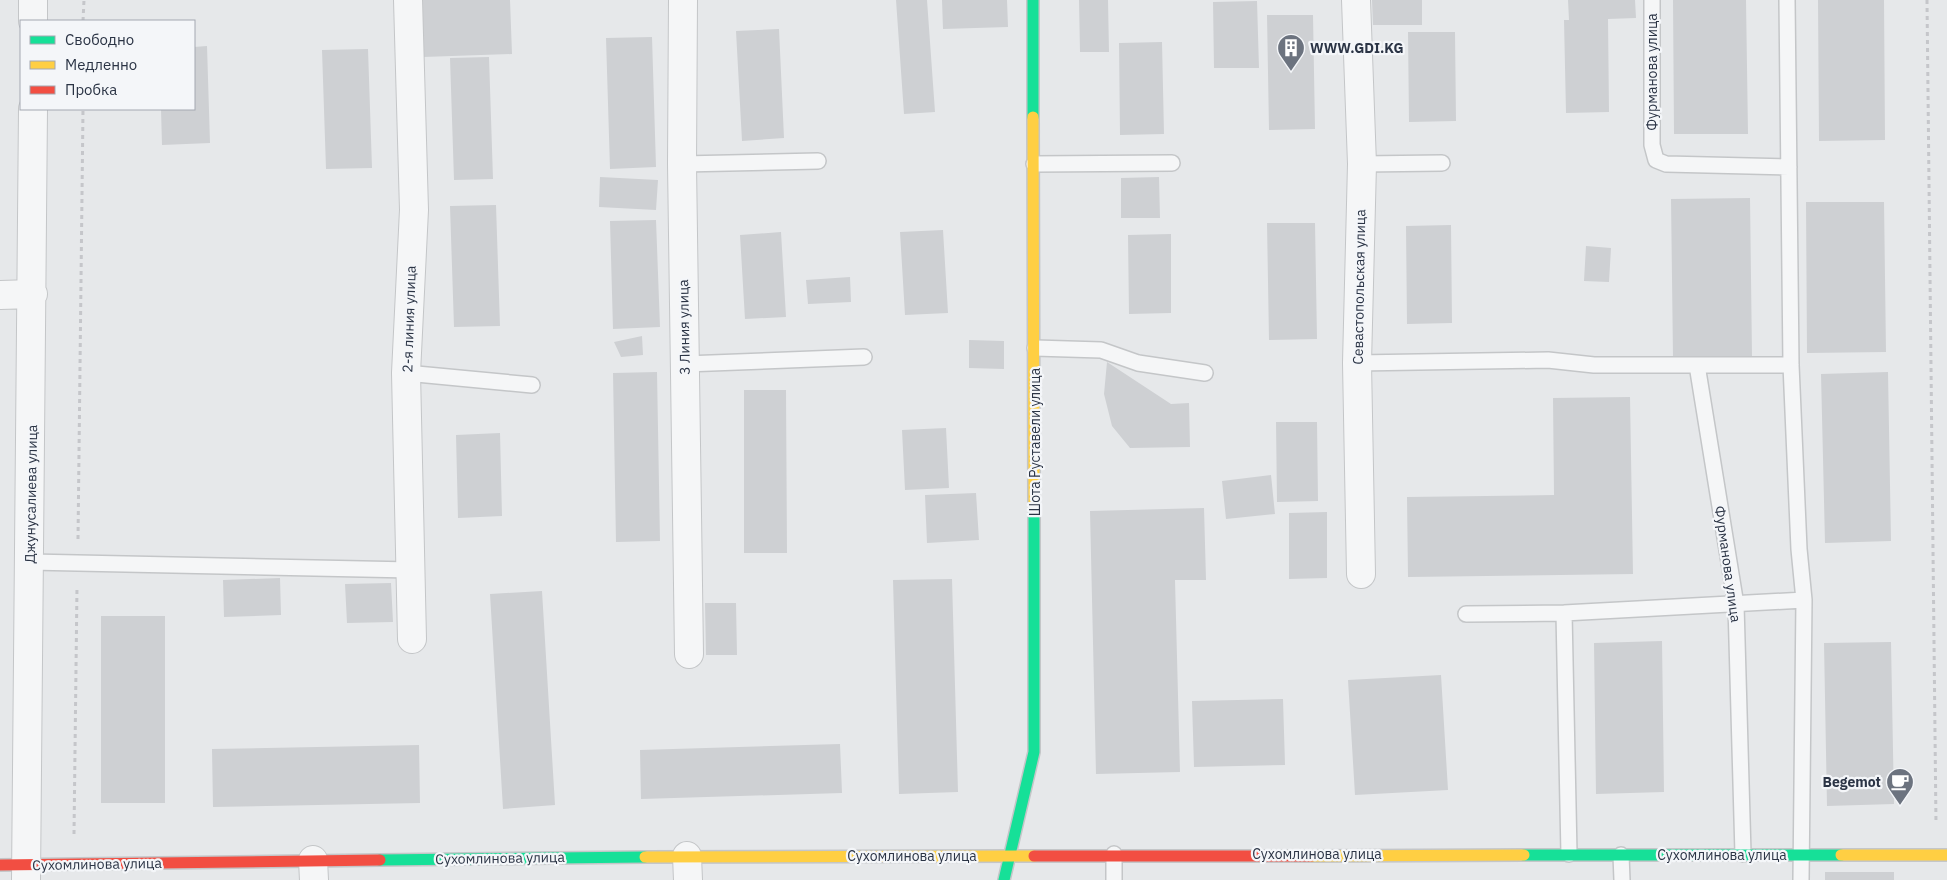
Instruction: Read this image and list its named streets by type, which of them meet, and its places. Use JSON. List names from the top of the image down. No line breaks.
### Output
{"streets":{"street":["Севастопольская улица","2-я линия улица","3 Линия улица","Шота Руставели улица","Джунусалиева улица","Сухомлинова улица"],"lane":["Фурманова улица"]},"crossings":[["Фурманова улица","Сухомлинова улица"],["Шота Руставели улица","Сухомлинова улица"],["Джунусалиева улица","Сухомлинова улица"]],"places":{"building":["WWW.GDI.KG"],"cafe":["Begemot"]},"legend":["Свободно","Медленно","Пробка"]}
